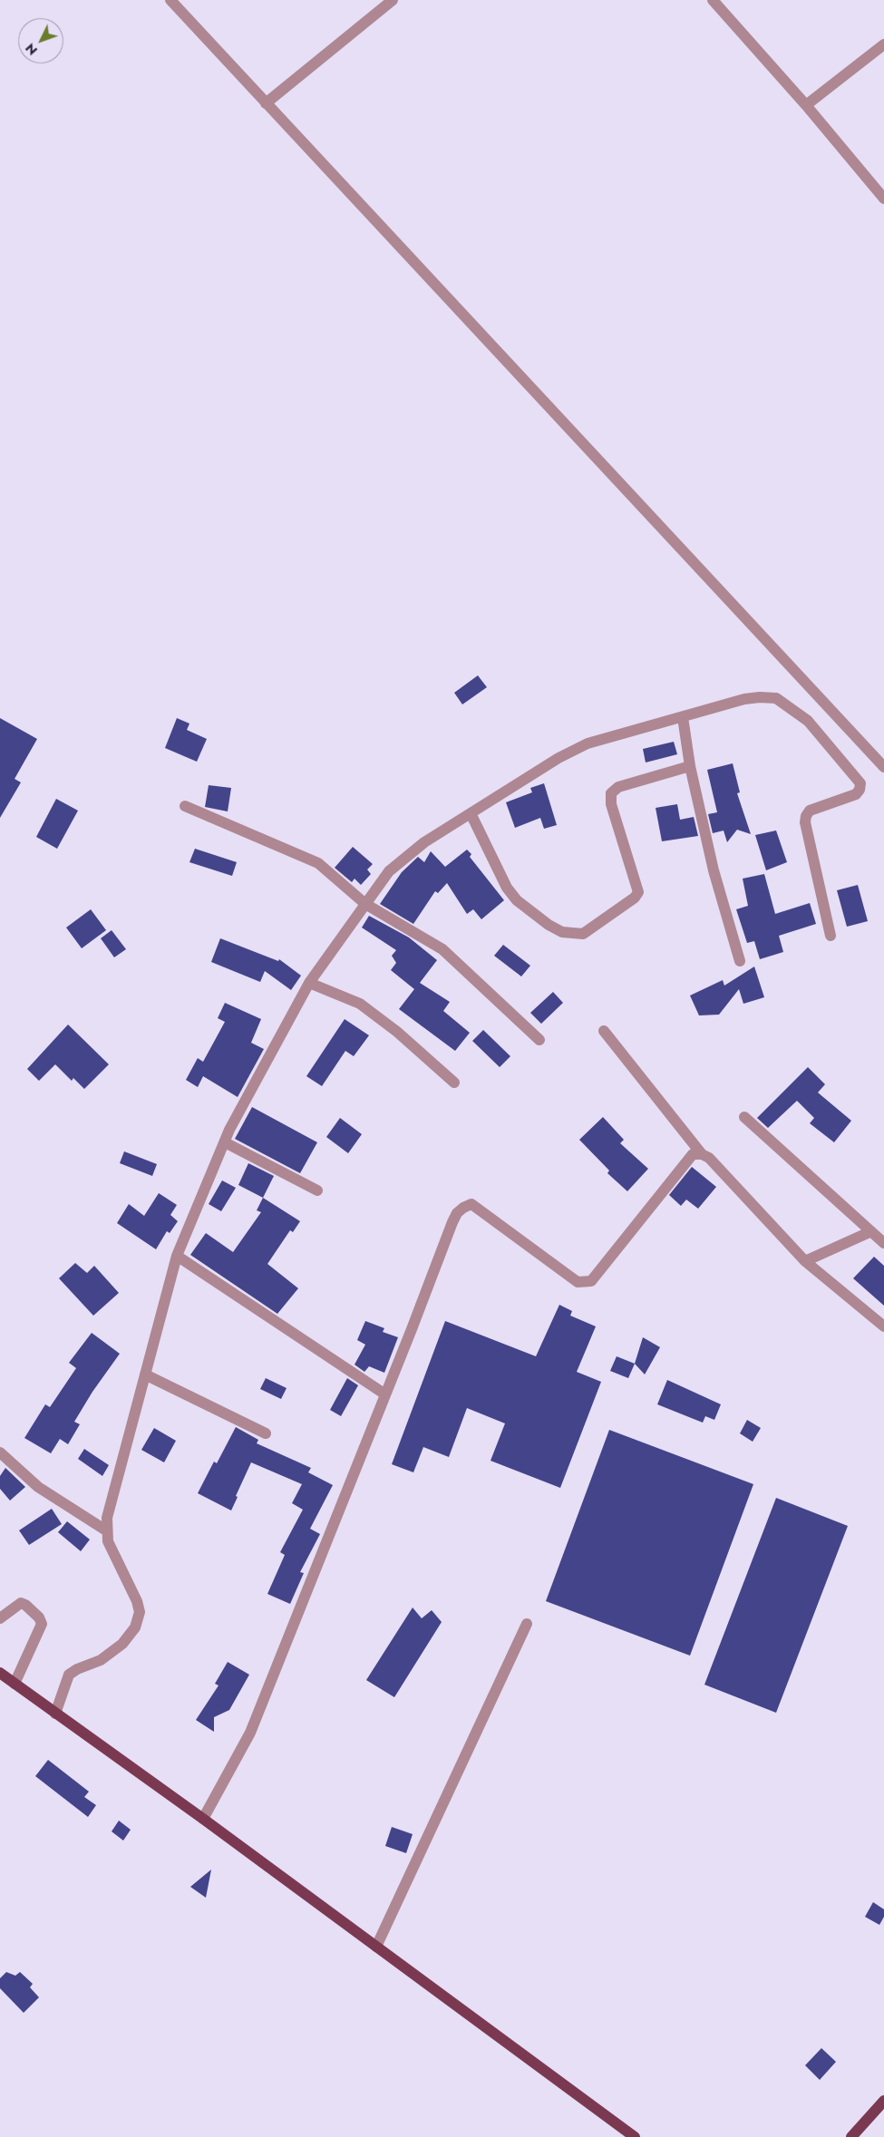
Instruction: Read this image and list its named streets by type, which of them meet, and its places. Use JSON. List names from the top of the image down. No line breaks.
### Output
{"north":"bottom left"}
